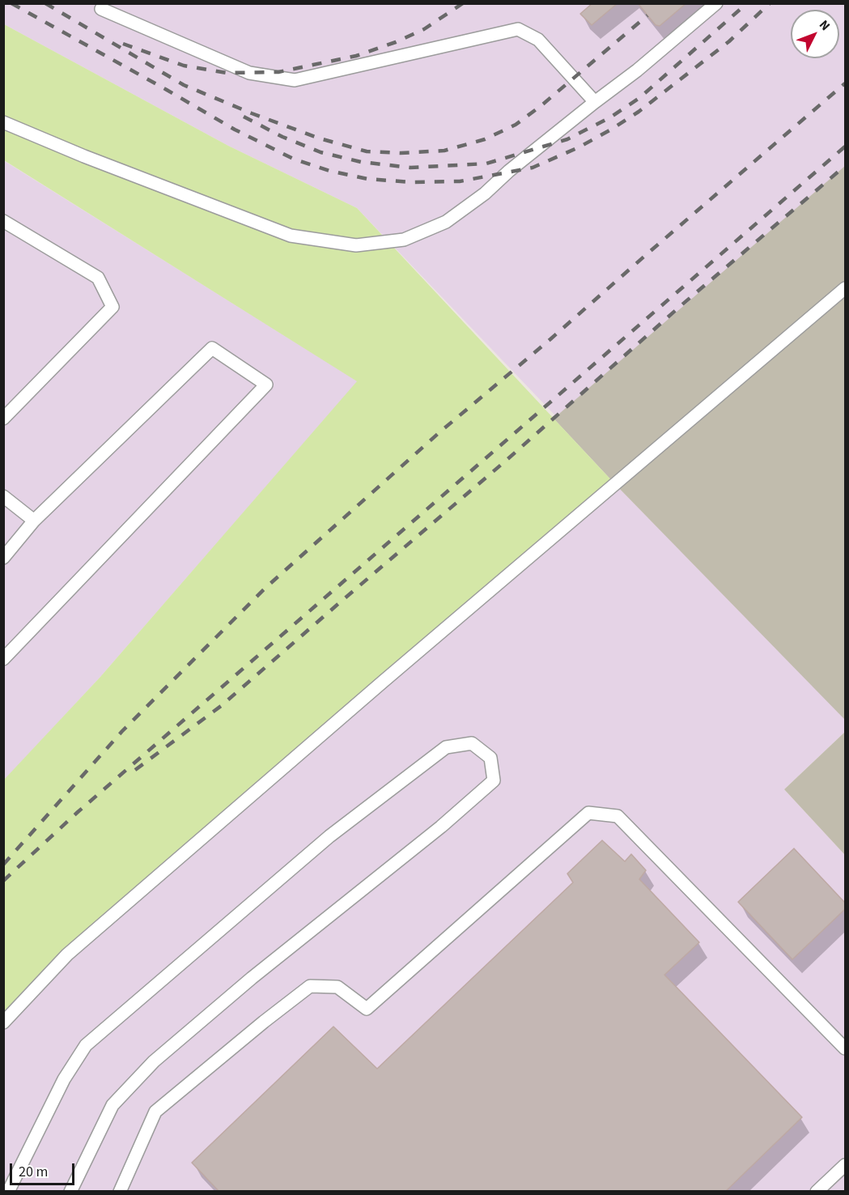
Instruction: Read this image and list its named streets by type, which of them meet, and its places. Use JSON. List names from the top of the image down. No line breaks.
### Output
{"scale_bar":"20 m","north":"top right"}
